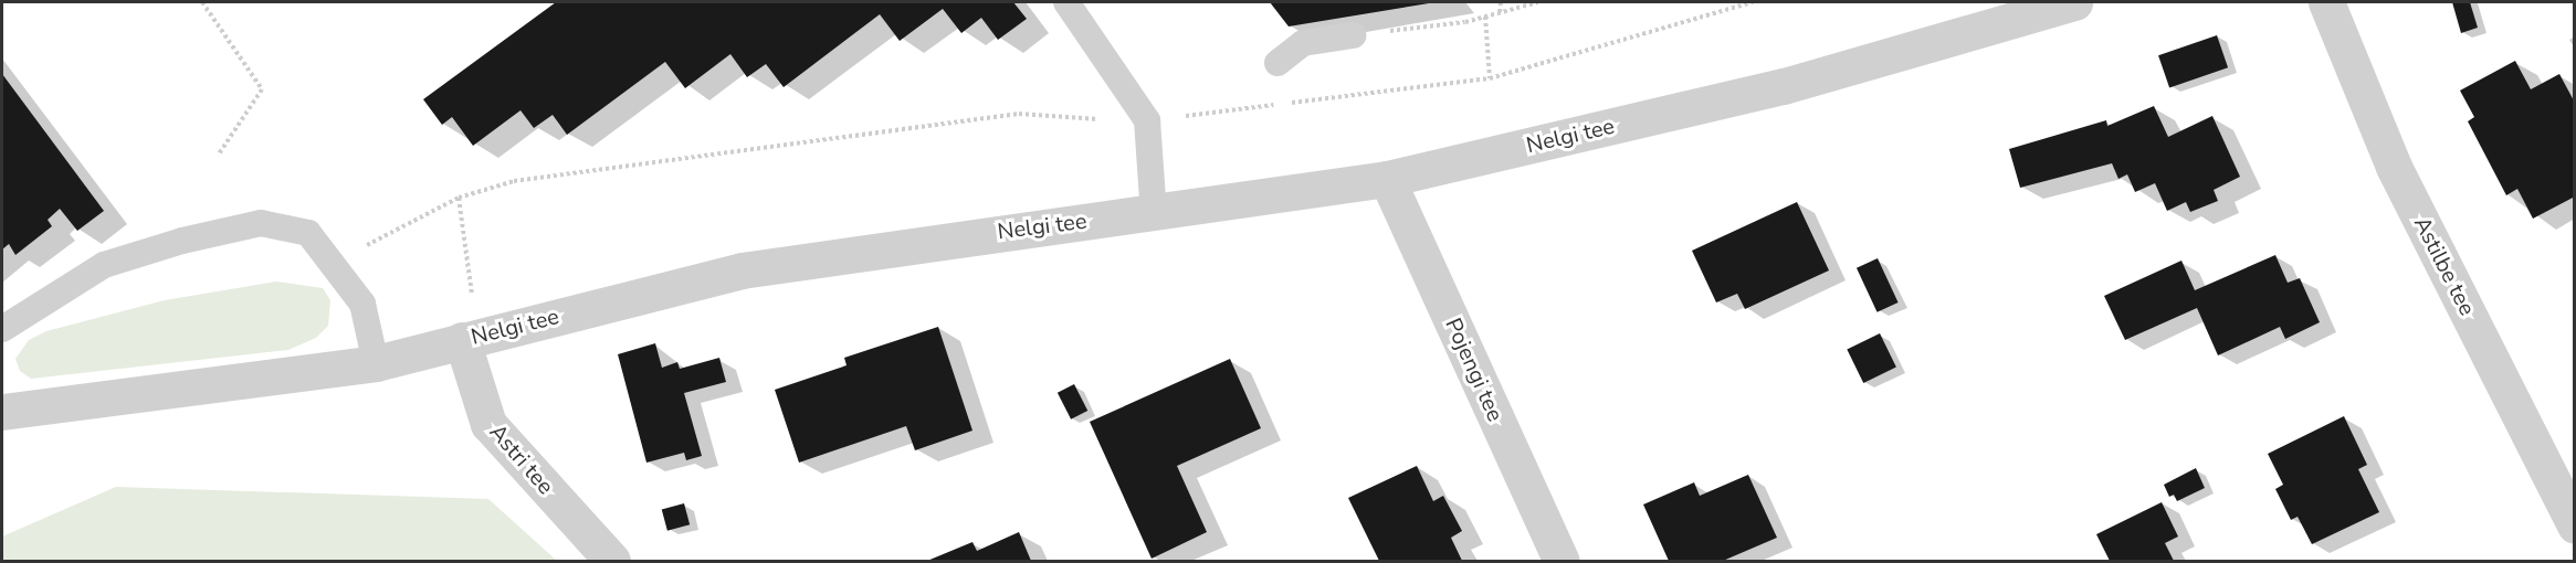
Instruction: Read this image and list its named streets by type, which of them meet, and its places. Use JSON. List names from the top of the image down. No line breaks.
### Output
{"streets":{"street":["Nelgi tee","Astilbe tee","Pojengi tee","Astri tee"]},"crossings":[["Nelgi tee","Pojengi tee"],["Nelgi tee","Astri tee"]]}
